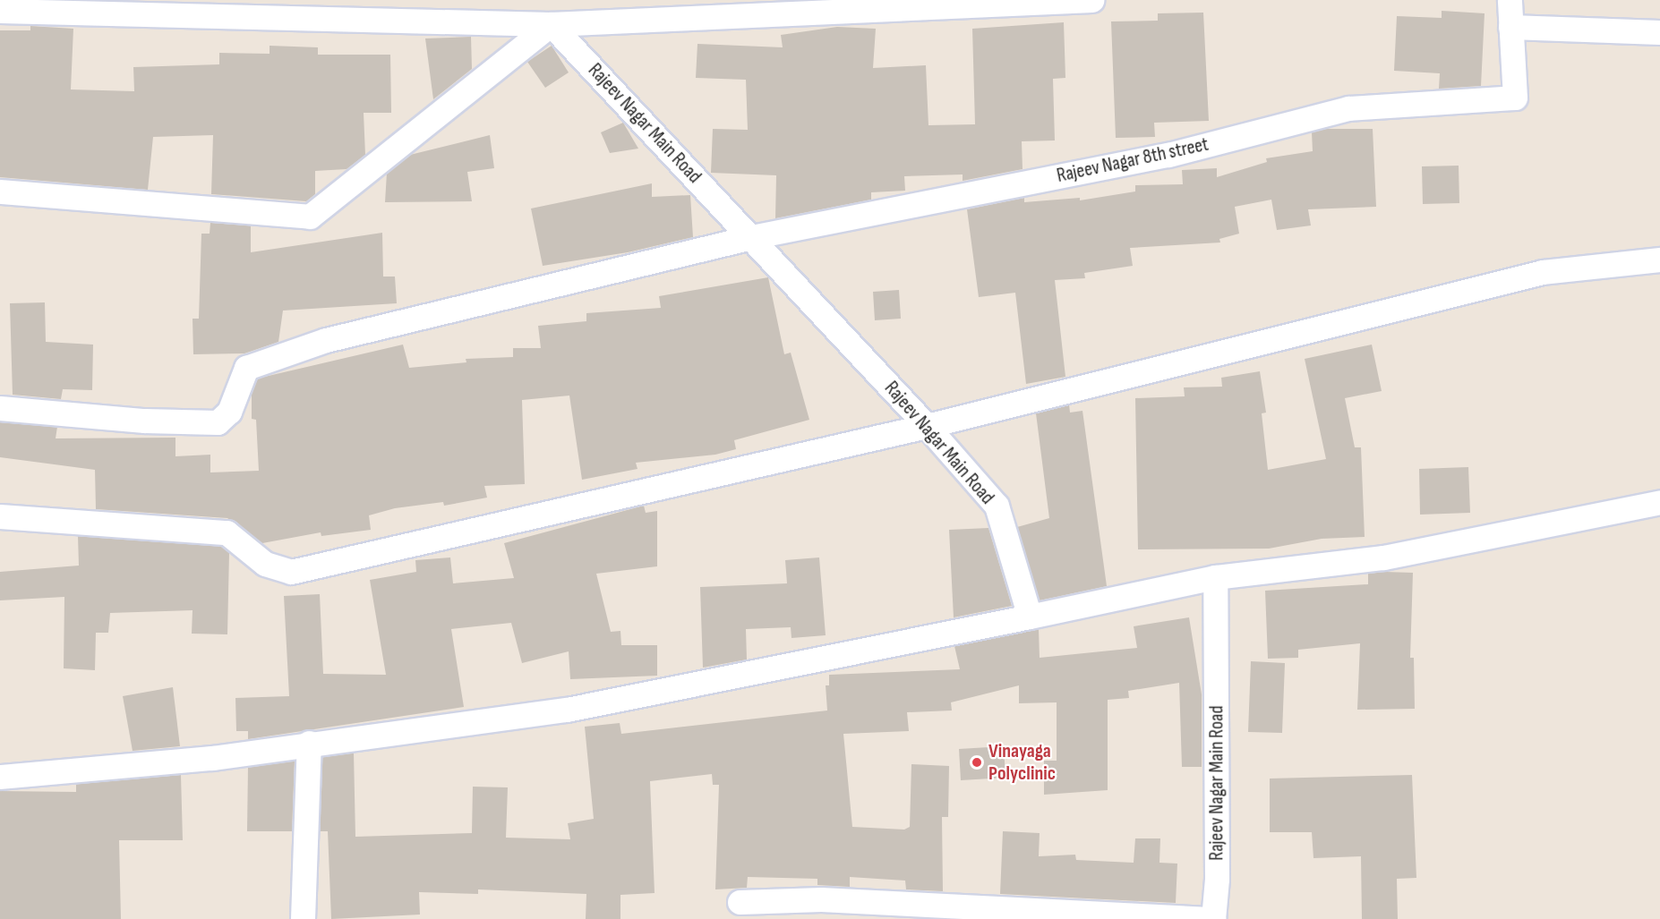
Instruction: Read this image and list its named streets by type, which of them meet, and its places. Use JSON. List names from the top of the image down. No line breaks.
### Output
{"streets":{"street":["Rajeev Nagar Main Road","Rajeev Nagar 8th street"]},"crossings":[["Rajeev Nagar Main Road","Rajeev Nagar 8th street"]],"places":["Vinayaga Polyclinic"]}
